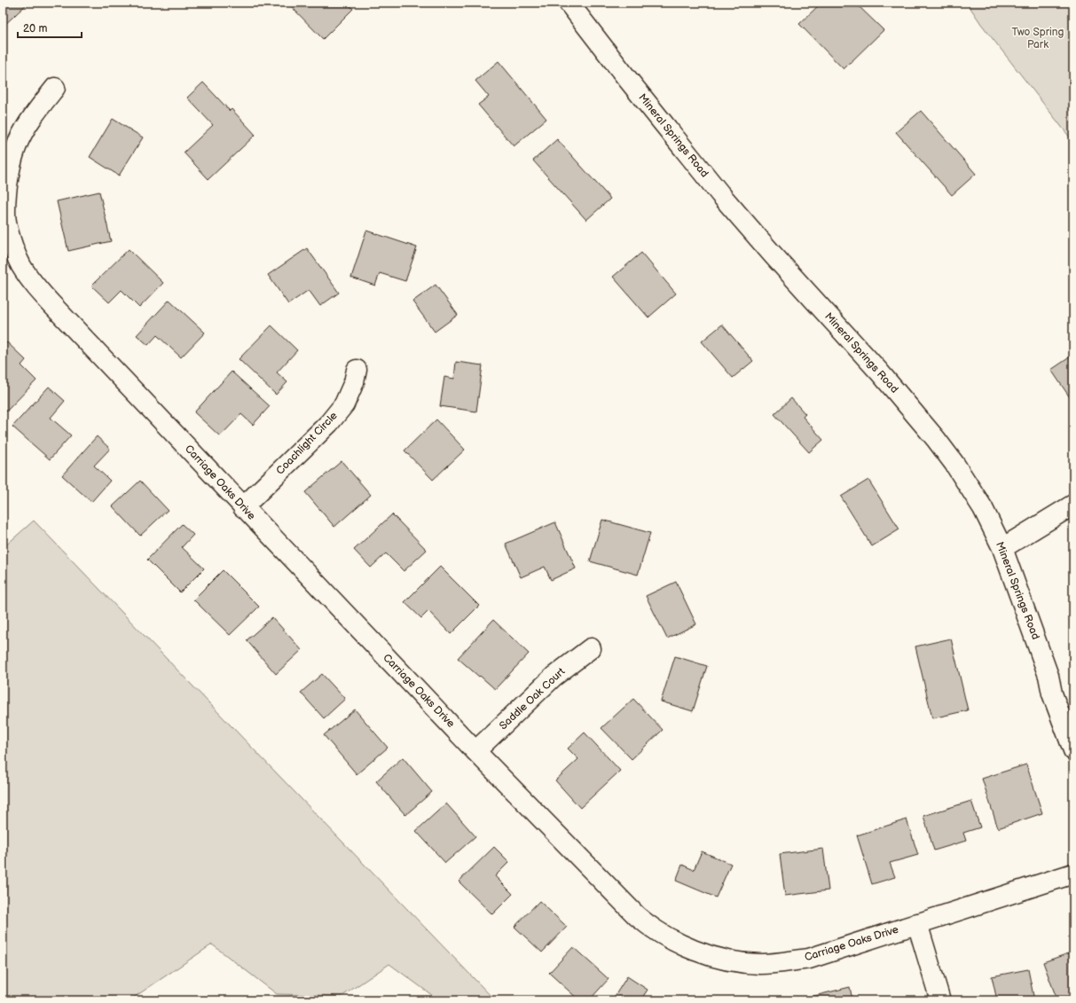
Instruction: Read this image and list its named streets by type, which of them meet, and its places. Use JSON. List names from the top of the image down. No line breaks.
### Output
{"streets":{"street":["Mineral Springs Road","Coachlight Circle","Carriage Oaks Drive","Saddle Oak Court"]},"crossings":[["Coachlight Circle","Carriage Oaks Drive"],["Carriage Oaks Drive","Saddle Oak Court"]],"parks":["Two Spring Park"],"scale_bar":"20 m"}
